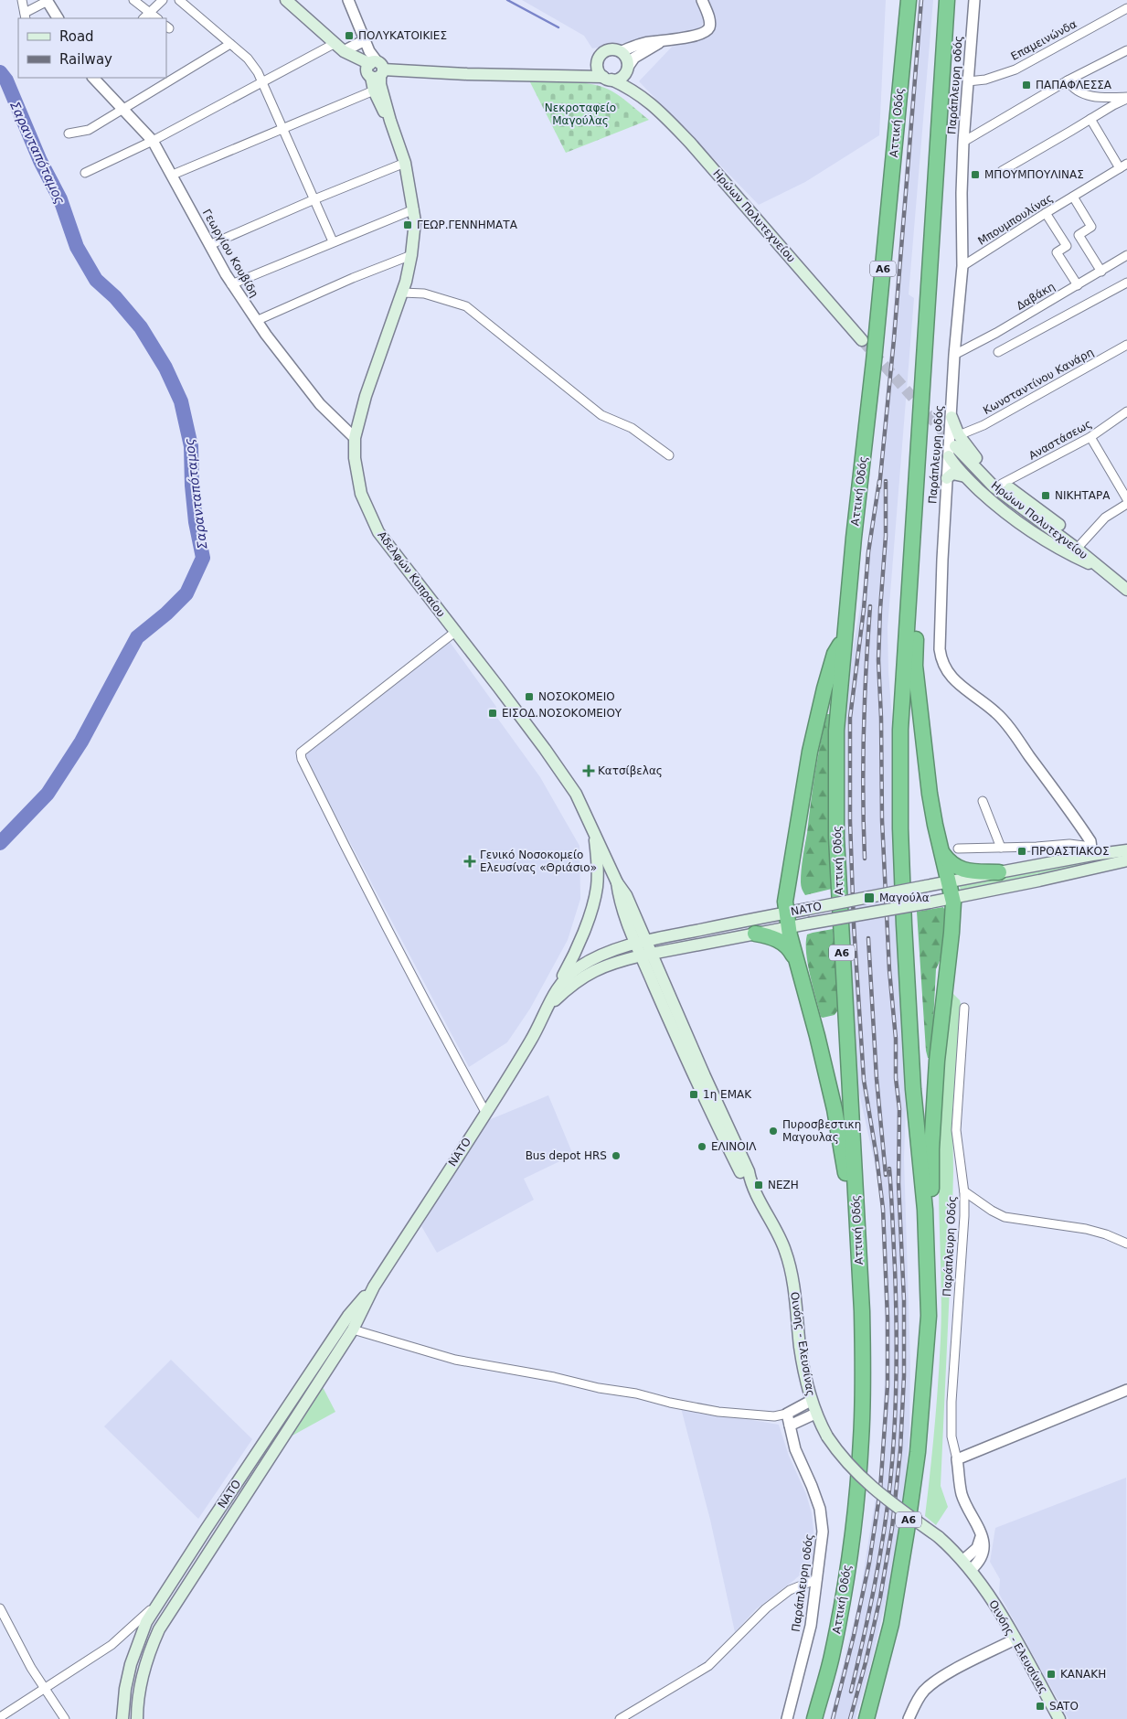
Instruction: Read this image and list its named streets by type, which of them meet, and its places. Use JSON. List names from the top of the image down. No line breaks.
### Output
{"streets":{"highway":["Αττική Οδός","Α6"],"main road":["Ηρώων Πολυτεχνείου","Αδελφών Κυπραίου","ΝΑΤΟ","Οινόης - Ελευσίνας"],"street":["Επαμεινώνδα","Παράπλευρη οδός","Μπουμπουλίνας","Γεωργίου Κουβίδη","Δαβάκη","Κωνσταντίνου Κανάρη","Αναστάσεως","Παράπλευρη Οδός"]},"crossings":[["Επαμεινώνδα","Παράπλευρη οδός"],["Παράπλευρη οδός","Ηρώων Πολυτεχνείου"],["Παράπλευρη οδός","Μπουμπουλίνας"],["Παράπλευρη οδός","Δαβάκη"],["Παράπλευρη οδός","Κωνσταντίνου Κανάρη"],["Παράπλευρη οδός","ΝΑΤΟ"],["Ηρώων Πολυτεχνείου","Κωνσταντίνου Κανάρη"],["Ηρώων Πολυτεχνείου","Αδελφών Κυπραίου"],["Γεωργίου Κουβίδη","Αδελφών Κυπραίου"],["Αδελφών Κυπραίου","ΝΑΤΟ"],["Αδελφών Κυπραίου","Οινόης - Ελευσίνας"],["ΝΑΤΟ","Οινόης - Ελευσίνας"]],"water":["Σαρανταπόταμος"],"parks":["Νεκροταφείο Μαγούλας"],"places":{"transit":["ΠΟΛΥΚΑΤΟΙΚΙΕΣ","ΠΑΠΑΦΛΕΣΣΑ","ΜΠΟΥΜΠΟΥΛΙΝΑΣ","ΓΕΩΡ.ΓΕΝΝΗΜΑΤΑ","ΝΙΚΗΤΑΡΑ","ΝΟΣΟΚΟΜΕΙΟ","ΕΙΣΟΔ.ΝΟΣΟΚΟΜΕΙΟΥ","ΠΡΟΑΣΤΙΑΚΟΣ","Μαγούλα","1η ΕΜΑΚ","ΝΕΖΗ","ΚΑΝΑΚΗ","SATO"],"health":["Κατσίβελας","Γενικό Νοσοκομείο Ελευσίνας «Θριάσιο»"],"other":["Πυροσβεστικη Μαγουλας","ΕΛΙΝΟΙΛ","Bus depot HRS"]},"legend":["Road","Railway"]}
